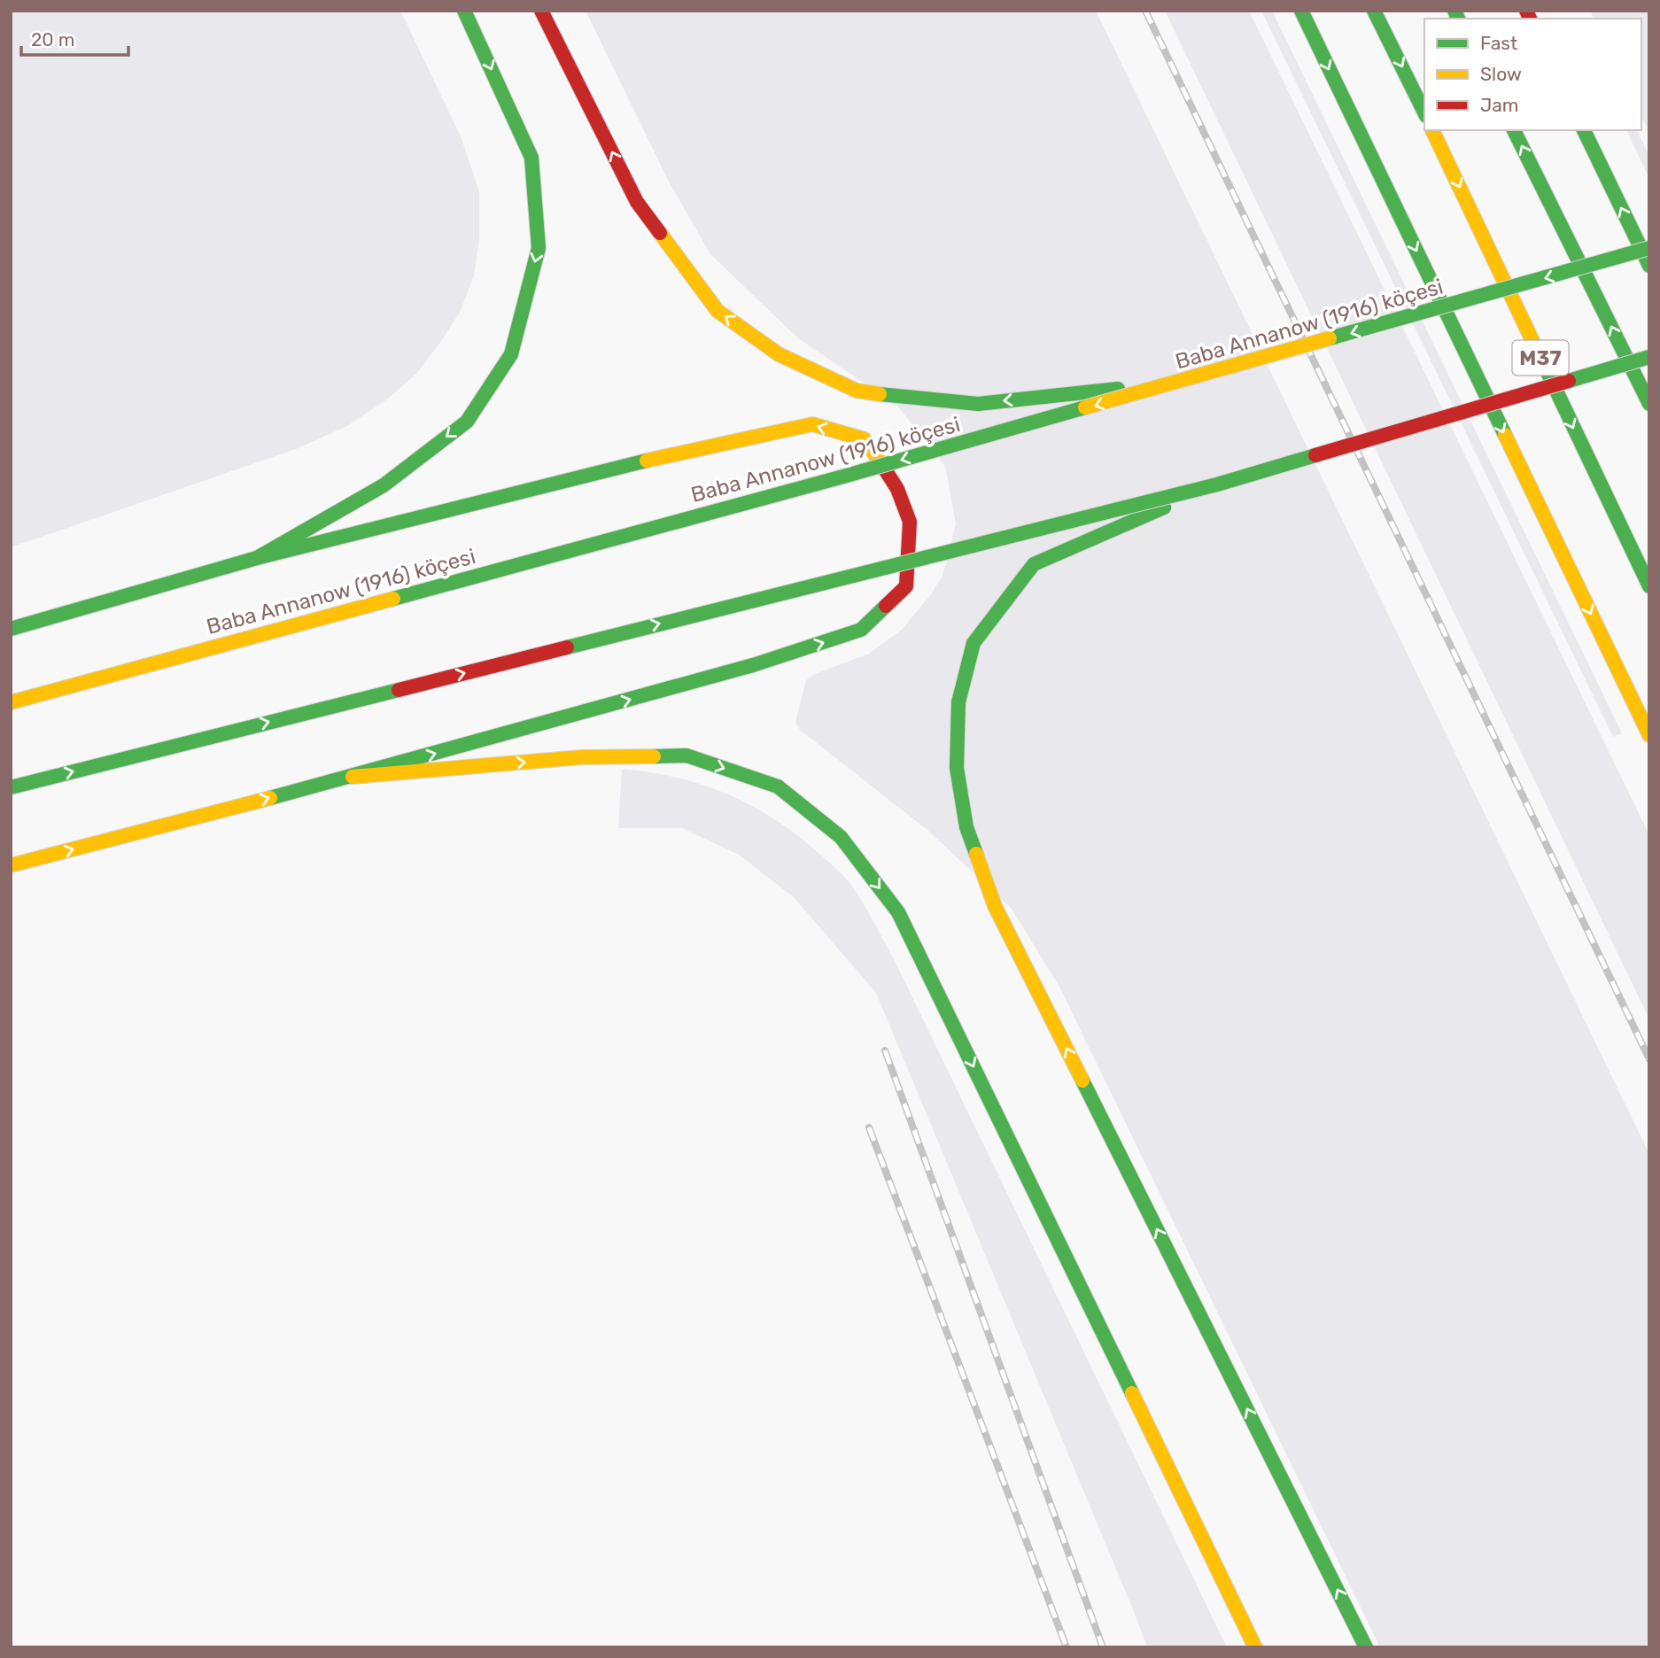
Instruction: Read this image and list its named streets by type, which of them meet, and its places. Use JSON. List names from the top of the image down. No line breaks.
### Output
{"streets":{"main road":["Baba Annanow (1916) köçesi","M37"]},"legend":["Fast","Slow","Jam"],"scale_bar":"20 m"}
